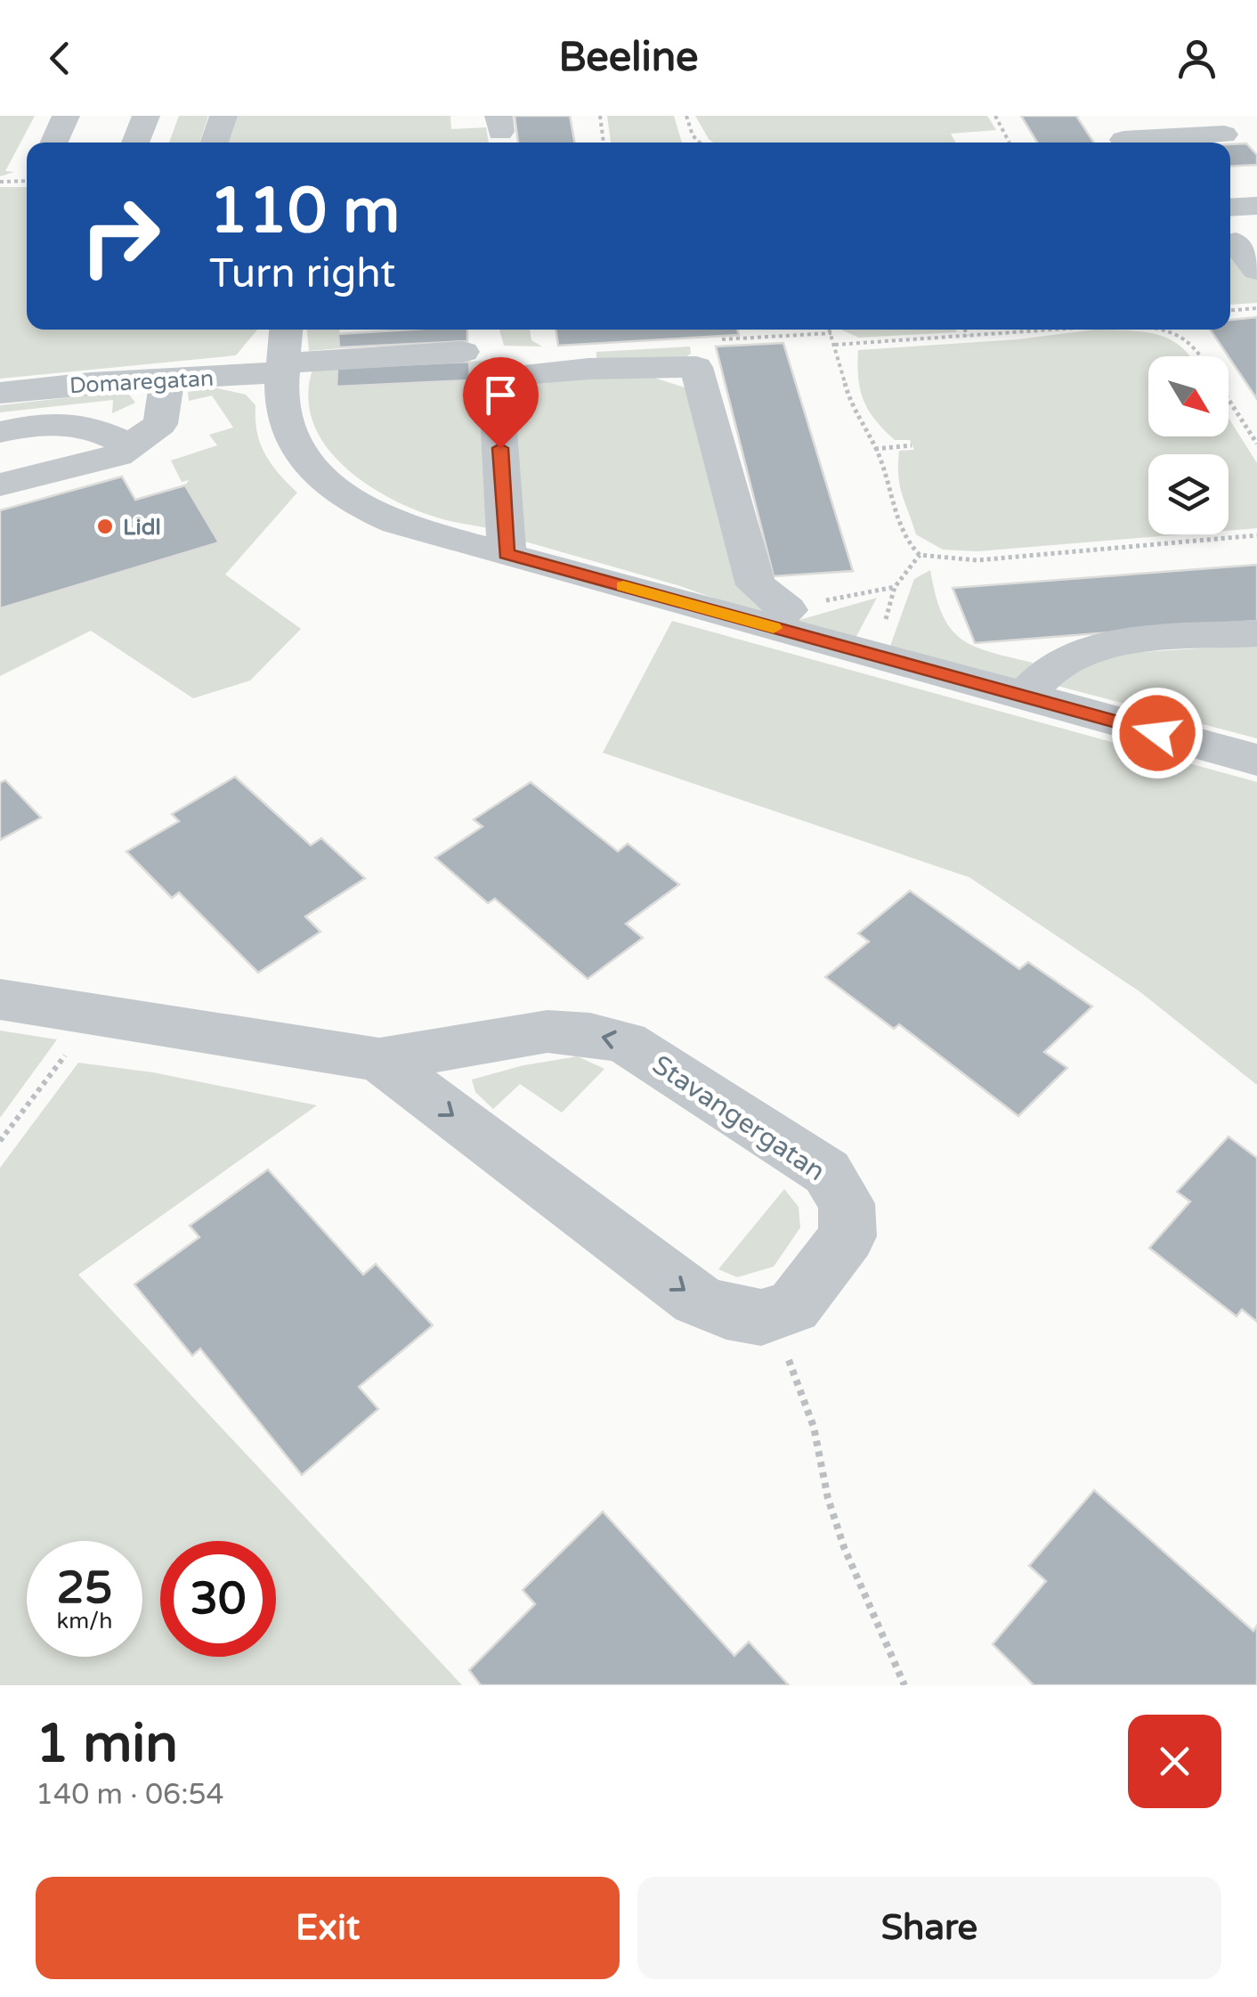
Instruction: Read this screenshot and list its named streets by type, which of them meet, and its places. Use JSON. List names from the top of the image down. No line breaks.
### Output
{"streets":{"street":["Domaregatan","Stavangergatan"]},"places":["Lidl"],"north":"bottom right","page":{"header":"Beeline","turn":["110 m","Turn right"],"speed":"25 km/h","limit":"30","heading":["1 min","140 m · 06:54"],"buttons":["Exit","Share"]}}
